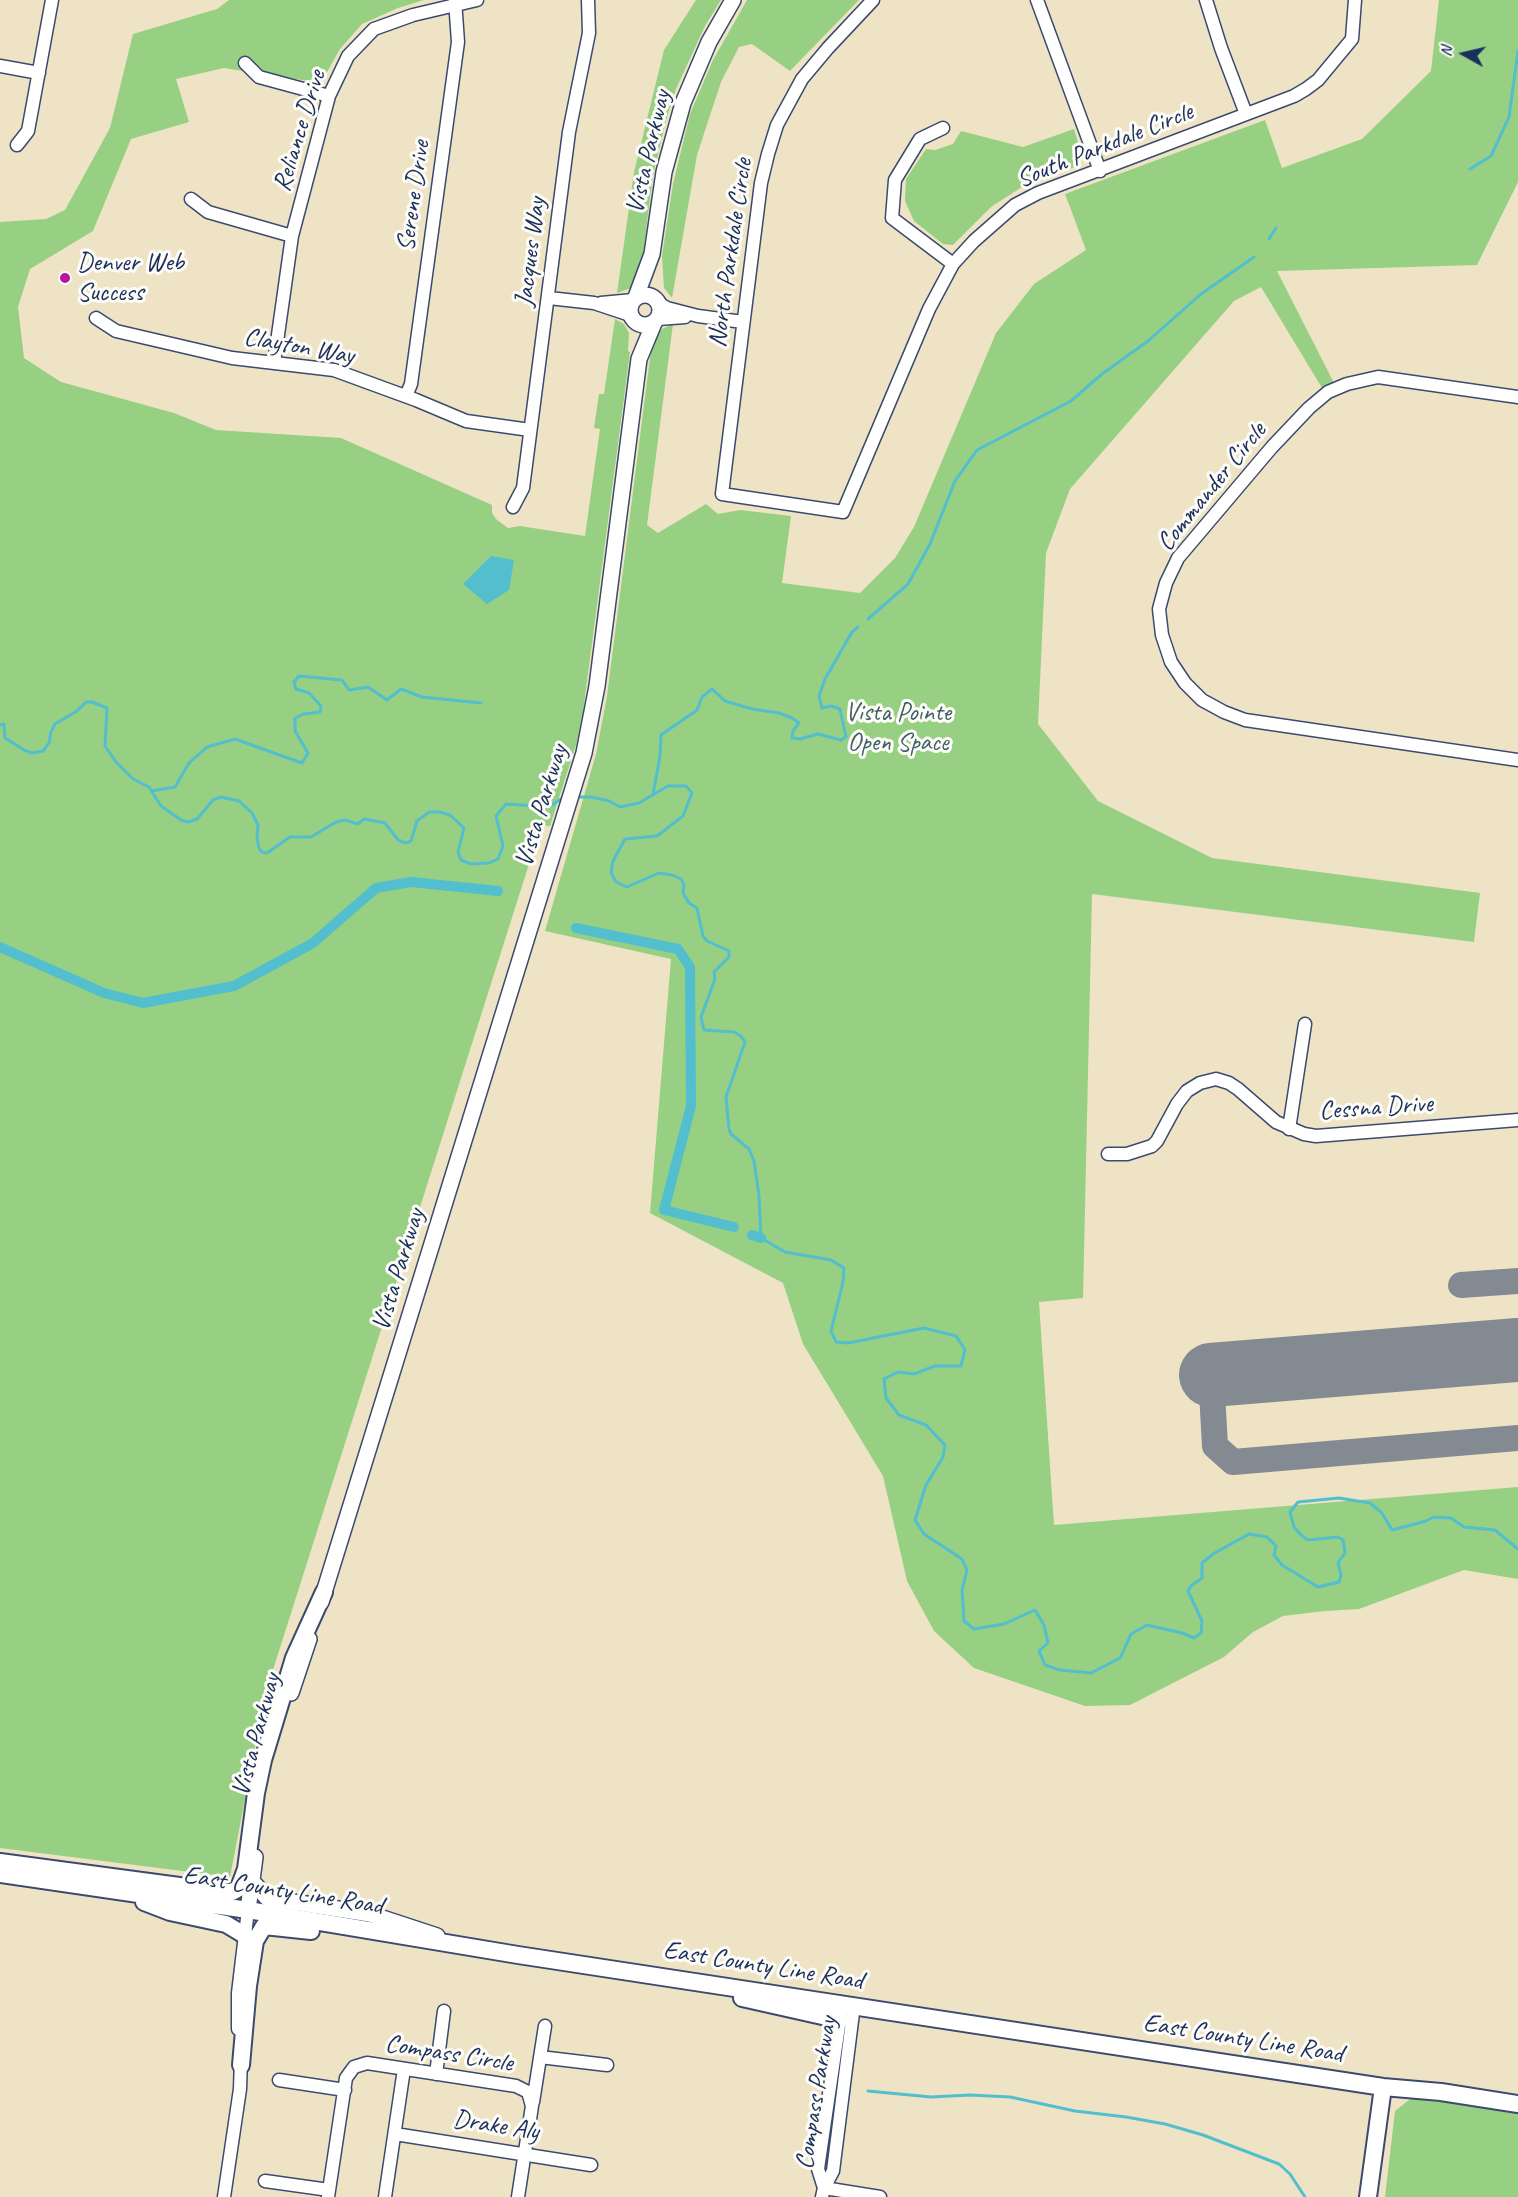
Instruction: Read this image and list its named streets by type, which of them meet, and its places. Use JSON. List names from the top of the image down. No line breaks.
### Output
{"streets":{"main road":["East County Line Road"],"street":["Reliance Drive","South Parkdale Circle","Vista Parkway","Serene Drive","Jacques Way","North Parkdale Circle","Clayton Way","Commander Circle","Cessna Drive","Compass Circle","Compass Parkway","Drake Aly"]},"crossings":[["Reliance Drive","Serene Drive"],["Reliance Drive","Clayton Way"],["South Parkdale Circle","North Parkdale Circle"],["Vista Parkway","East County Line Road"],["Serene Drive","Clayton Way"],["Jacques Way","Clayton Way"],["East County Line Road","Compass Parkway"],["Compass Circle","Drake Aly"]],"parks":["Vista Pointe Open Space"],"places":["Denver Web Success"],"north":"left"}
